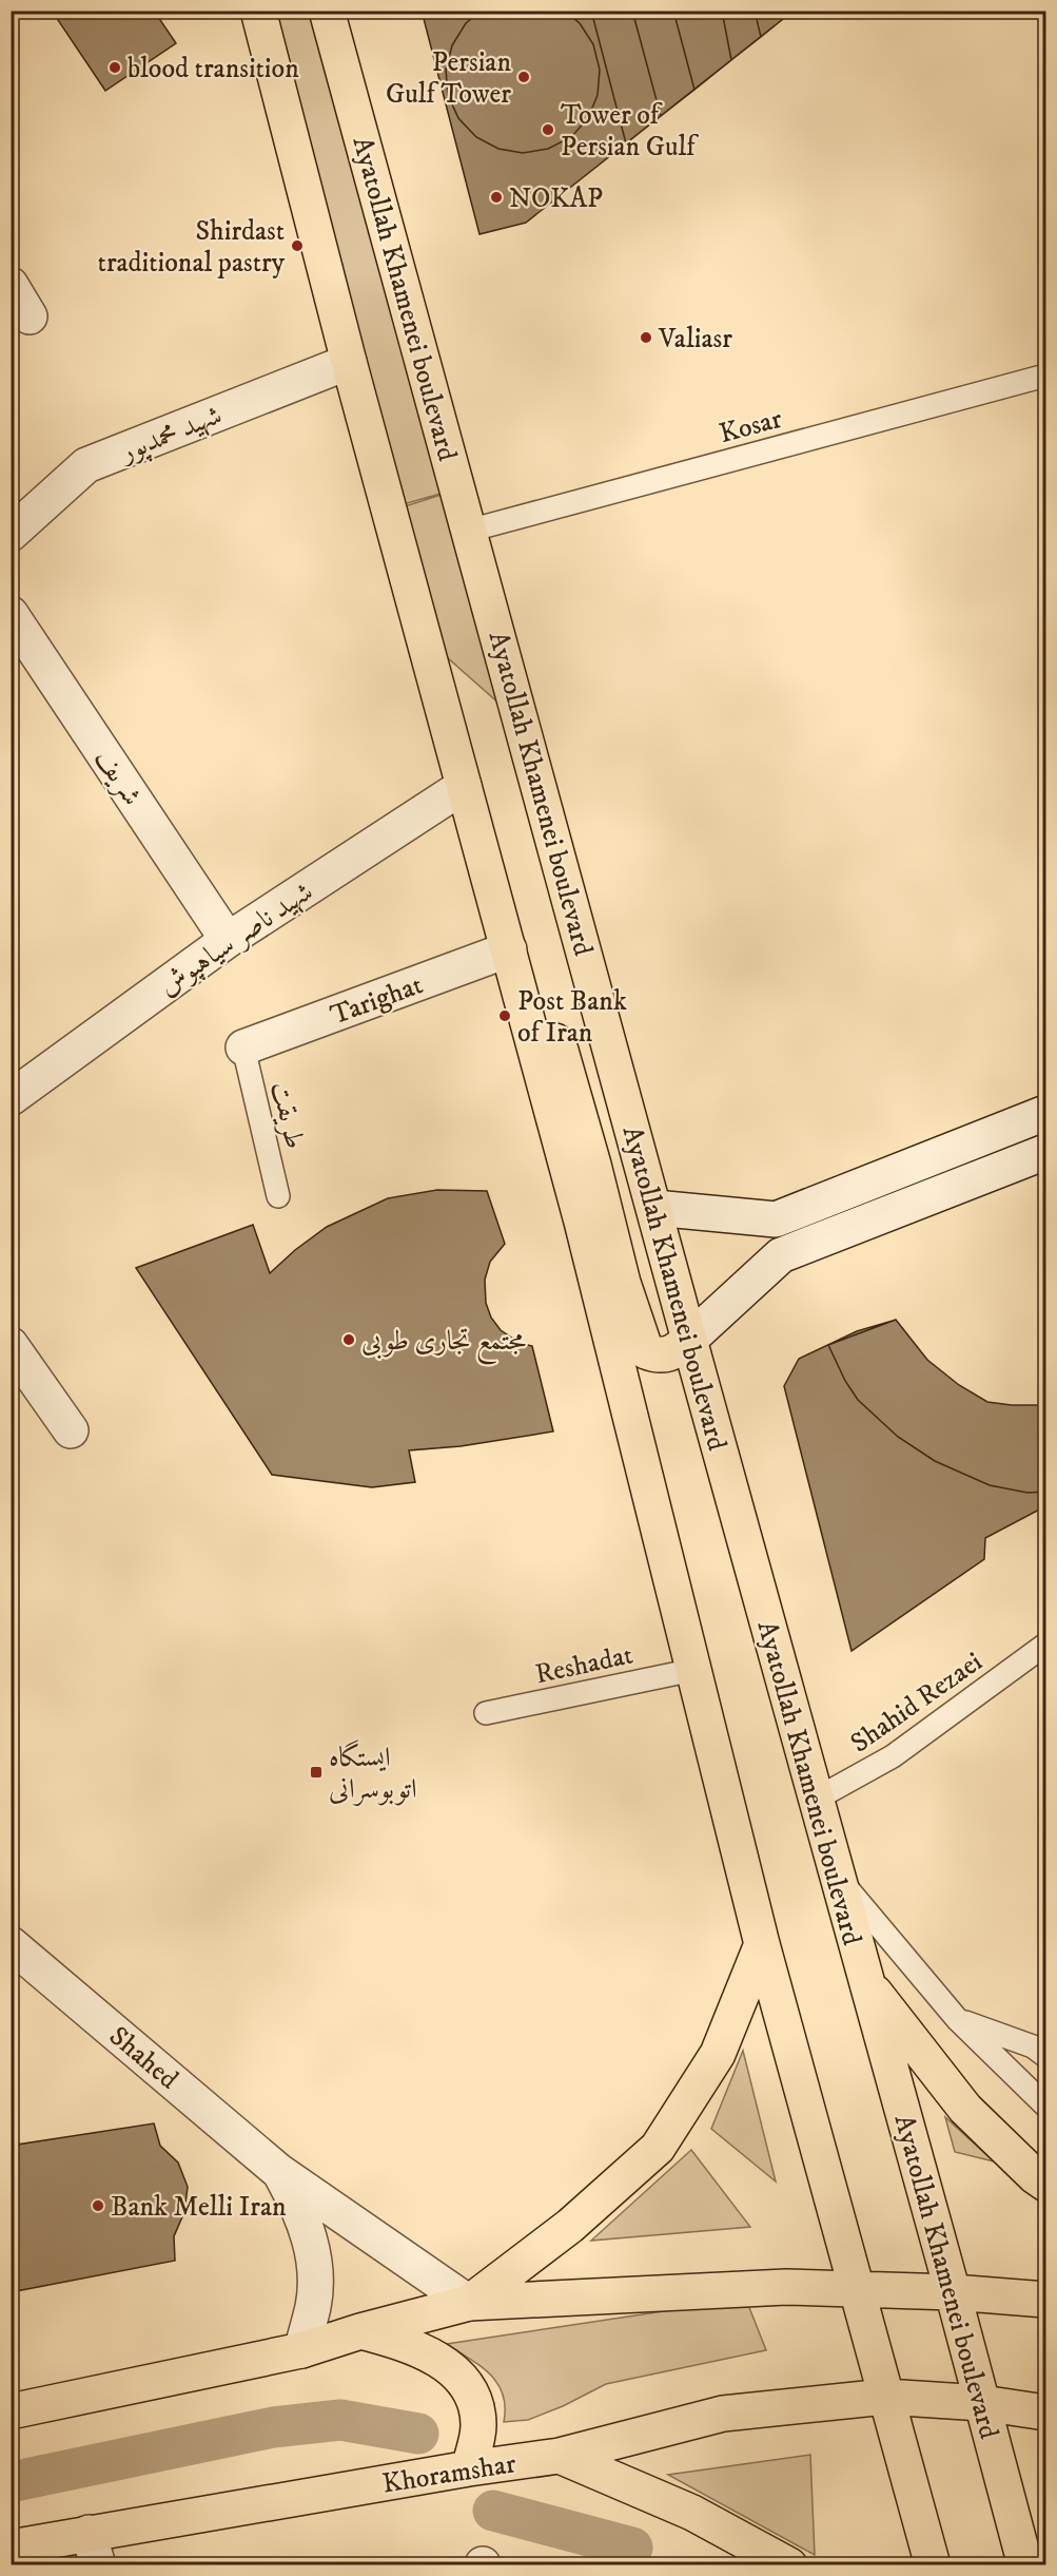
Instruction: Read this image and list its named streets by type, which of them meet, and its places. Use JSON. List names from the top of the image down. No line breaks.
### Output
{"streets":{"main road":["Ayatollah Khamenei boulevard","Khoramshar"],"street":["شهید محمدپور","شریف","شهید ناصر سیاهپوش","Tarighat","Shahed"],"lane":["Kosar","طریقت","Reshadat","Shahid Rezaei"]},"crossings":[["Ayatollah Khamenei boulevard","Kosar"],["Ayatollah Khamenei boulevard","Shahid Rezaei"],["Ayatollah Khamenei boulevard","Khoramshar"],["شریف","شهید ناصر سیاهپوش"],["Tarighat","طریقت"]],"places":{"other":["blood transition","Persian Gulf Tower","Tower of Persian Gulf","NOKAP","Shirdast traditional pastry","Valiasr","Post Bank of Iran","مجتمع تجاری طوبی","Bank Melli Iran"],"transit":["ایستگاه اتوبوسرانی"]}}
